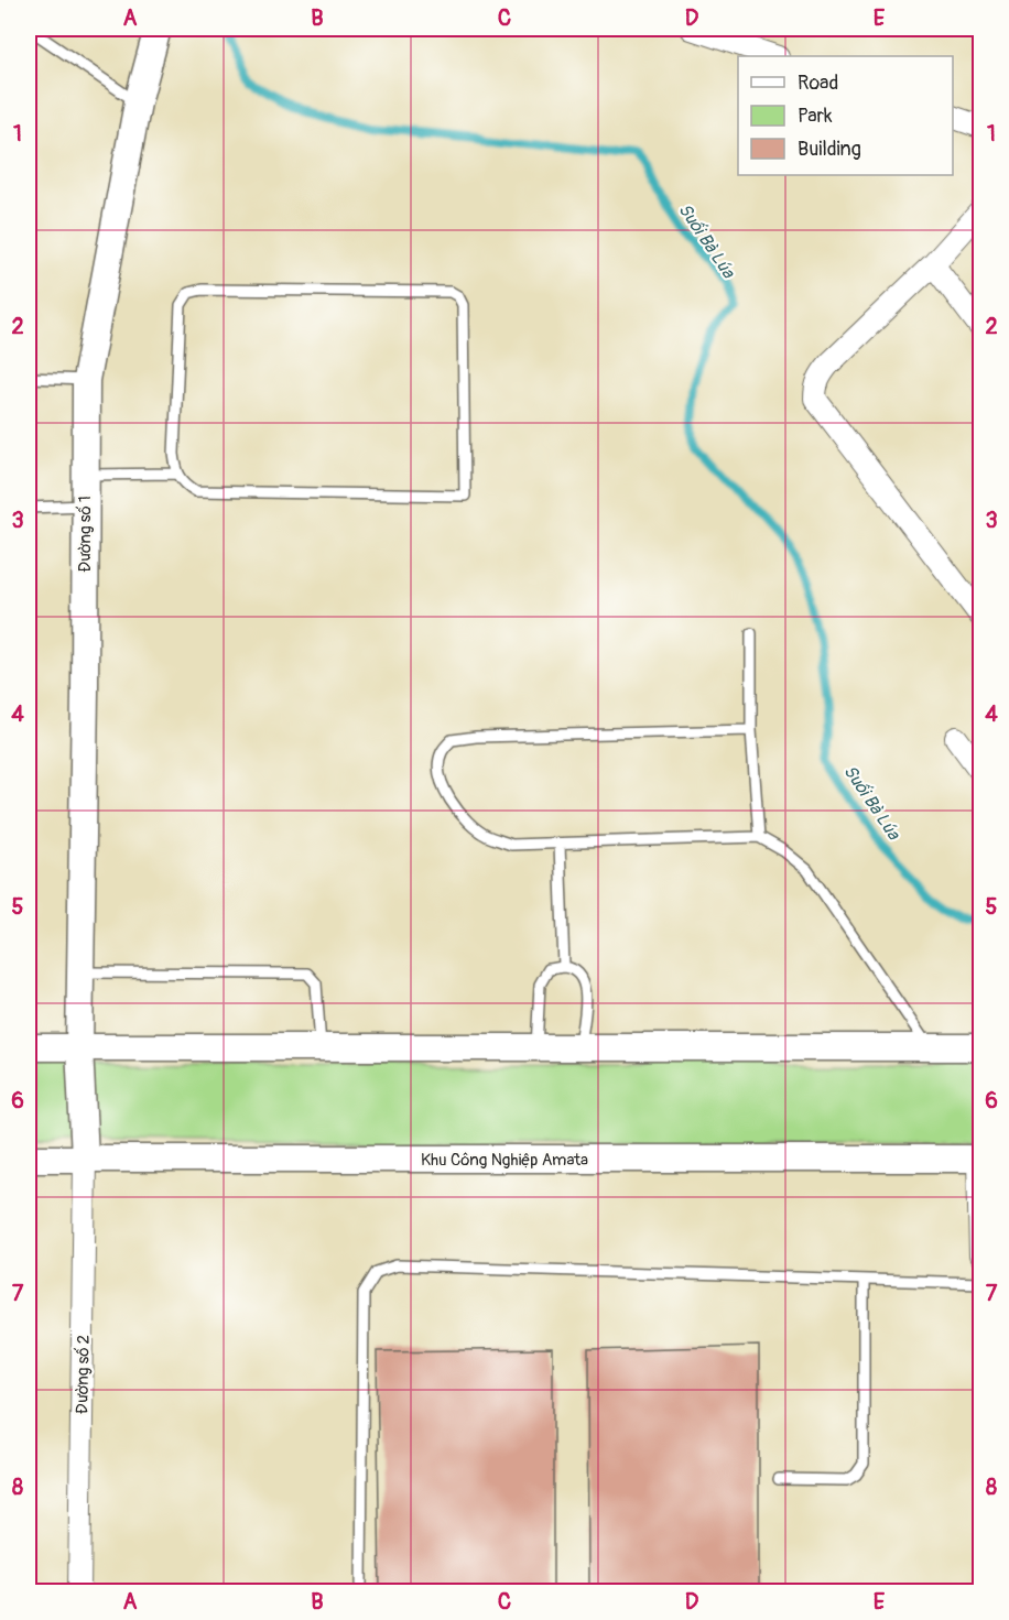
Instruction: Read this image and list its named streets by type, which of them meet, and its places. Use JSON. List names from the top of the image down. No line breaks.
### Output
{"streets":{"street":["Đường số 1","Khu Công Nghiệp Amata","Đường số 2"]},"crossings":[["Đường số 1","Khu Công Nghiệp Amata"],["Đường số 1","Đường số 2"],["Khu Công Nghiệp Amata","Đường số 2"]],"water":["Suối Bà Lúa"],"legend":["Road","Park","Building"],"grid":{"columns":["A","B","C","D","E"],"rows":["1","2","3","4","5","6","7","8"]}}
